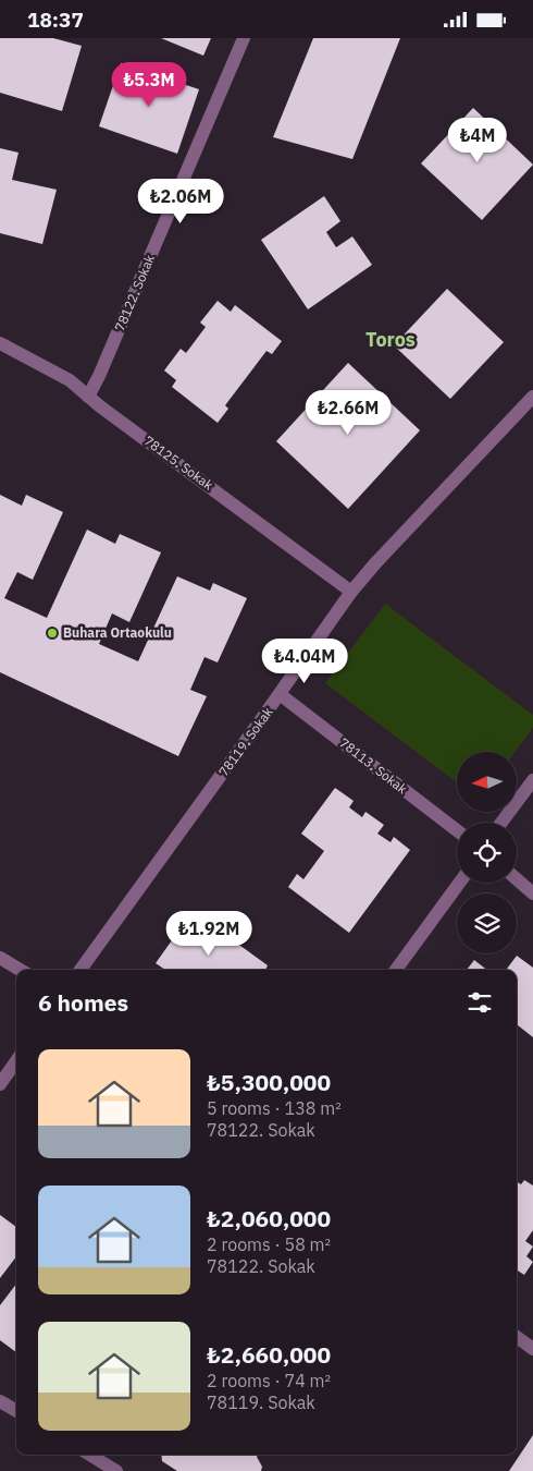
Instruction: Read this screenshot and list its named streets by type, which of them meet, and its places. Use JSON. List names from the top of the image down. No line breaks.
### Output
{"streets":{"street":["78122. Sokak","78125. Sokak","78119. Sokak","78113. Sokak"]},"crossings":[["78122. Sokak","78125. Sokak"],["78125. Sokak","78119. Sokak"],["78119. Sokak","78113. Sokak"]],"districts":["Toros"],"places":["Buhara Ortaokulu"],"north":"left","page":{"status":"18:37","price":["₺5.3M","₺4M","₺2.06M","₺2.66M","₺4.04M","₺1.92M"],"heading":"6 homes","list":[{"name":"₺5,300,000","note":"5 rooms · 138 m² · 78122. Sokak"},{"name":"₺2,060,000","note":"2 rooms · 58 m² · 78122. Sokak"},{"name":"₺2,660,000","note":"2 rooms · 74 m² · 78119. Sokak"}]}}
